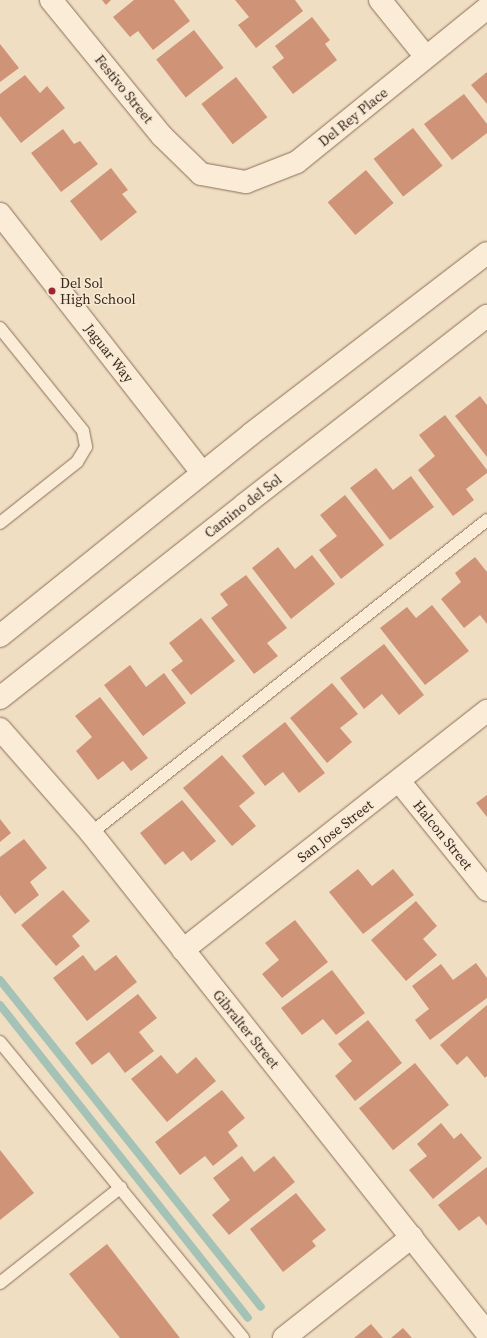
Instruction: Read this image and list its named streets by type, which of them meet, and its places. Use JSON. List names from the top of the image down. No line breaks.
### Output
{"streets":{"street":["Festivo Street","Del Rey Place","Jaguar Way","Camino del Sol","San Jose Street","Halcon Street","Gibralter Street"]},"crossings":[["Festivo Street","Del Rey Place"],["San Jose Street","Halcon Street"],["San Jose Street","Gibralter Street"]],"places":["Del Sol High School"]}
